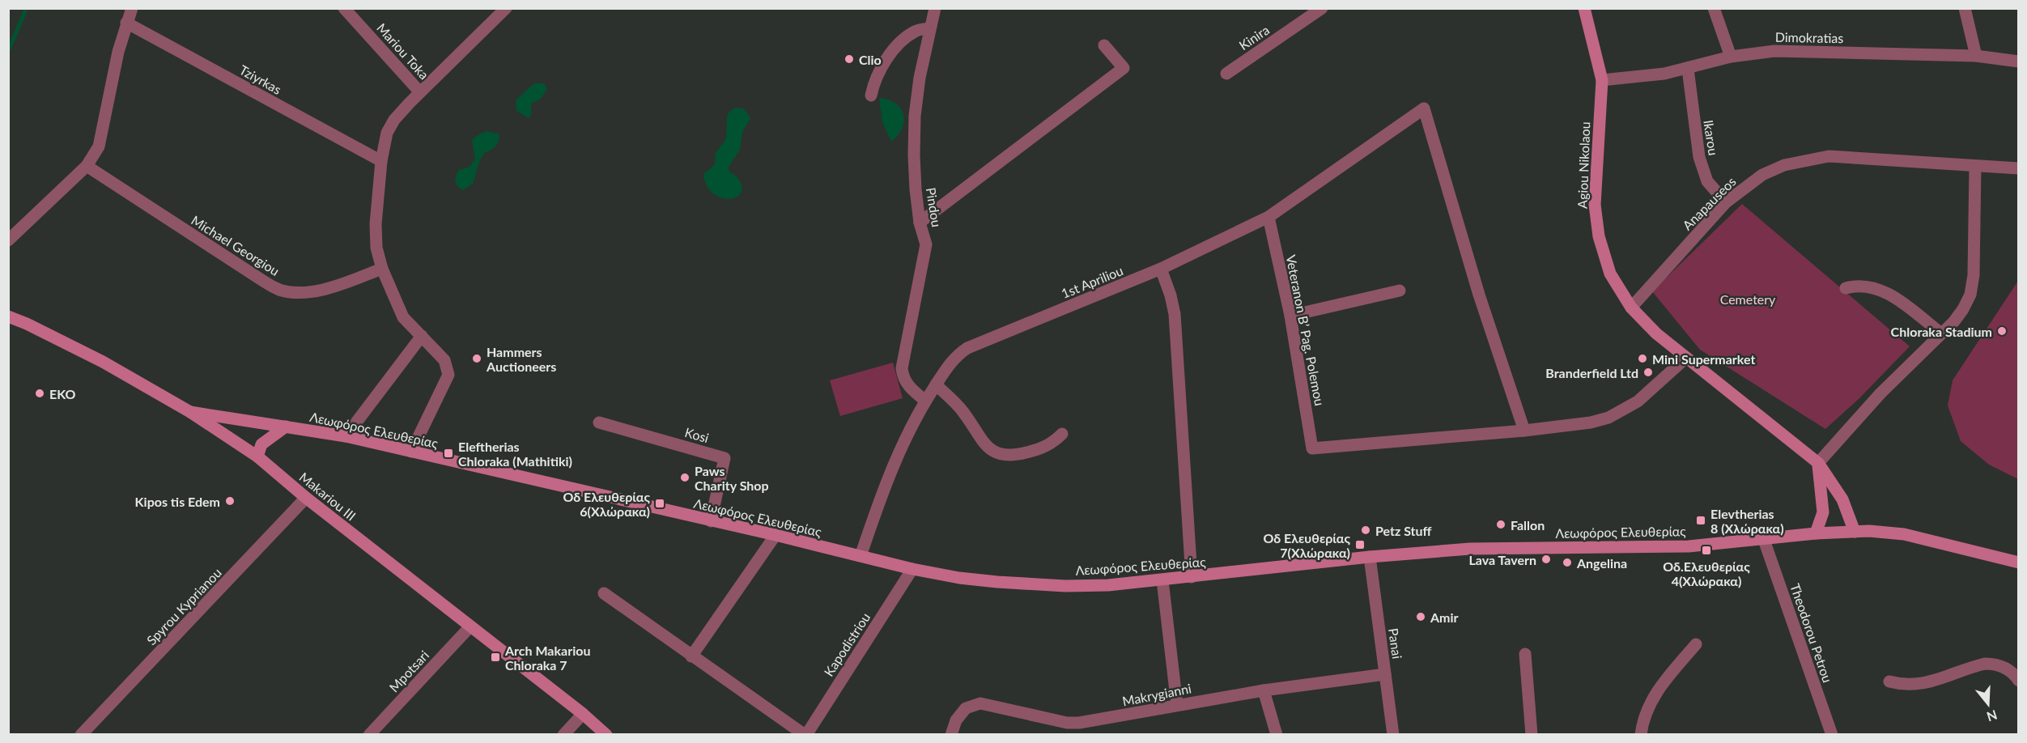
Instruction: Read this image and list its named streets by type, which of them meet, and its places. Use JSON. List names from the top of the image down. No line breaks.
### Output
{"streets":{"main road":["Agiou Nikolaou","Λεωφόρος Ελευθερίας","Makariou III"],"street":["Kinira","Dimokratias","Mariou Toka","Tziyrkas","Ikarou","Anapauseos","Pindou","Michael Georgiou","1st Apriliou","Veteranon B’ Pag. Polemou","Kosi","Spyrou Kyprianou","Theodorou Petrou","Panai","Kapodistriou","Mpotsari","Makrygianni"]},"crossings":[["Dimokratias","Ikarou"],["Dimokratias","Agiou Nikolaou"],["Ikarou","Anapauseos"],["Agiou Nikolaou","Anapauseos"],["Agiou Nikolaou","Λεωφόρος Ελευθερίας"],["Pindou","1st Apriliou"],["1st Apriliou","Veteranon B’ Pag. Polemou"],["1st Apriliou","Λεωφόρος Ελευθερίας"],["Λεωφόρος Ελευθερίας","Kosi"],["Λεωφόρος Ελευθερίας","Makariou III"],["Λεωφόρος Ελευθερίας","Theodorou Petrou"],["Λεωφόρος Ελευθερίας","Panai"],["Λεωφόρος Ελευθερίας","Kapodistriou"],["Makariou III","Spyrou Kyprianou"],["Makariou III","Mpotsari"],["Panai","Makrygianni"]],"parks":["Cemetery"],"places":{"other":["Clio","Chloraka Stadium","Hammers Auctioneers","Mini Supermarket","Branderfield Ltd","EKO","Paws Charity Shop","Kipos tis Edem","Fallon","Petz Stuff","Lava Tavern","Angelina","Amir"],"transit":["Eleftherias Chloraka (Mathitiki)","Οδ Ελευθερίας 6(Χλώρακα)","Elevtherias 8 (Χλώρακα)","Οδ Ελευθερίας 7(Χλώρακα)","Οδ.Ελευθερίας 4(Χλώρακα)","Arch Makariou Chloraka 7"]},"north":"bottom"}
